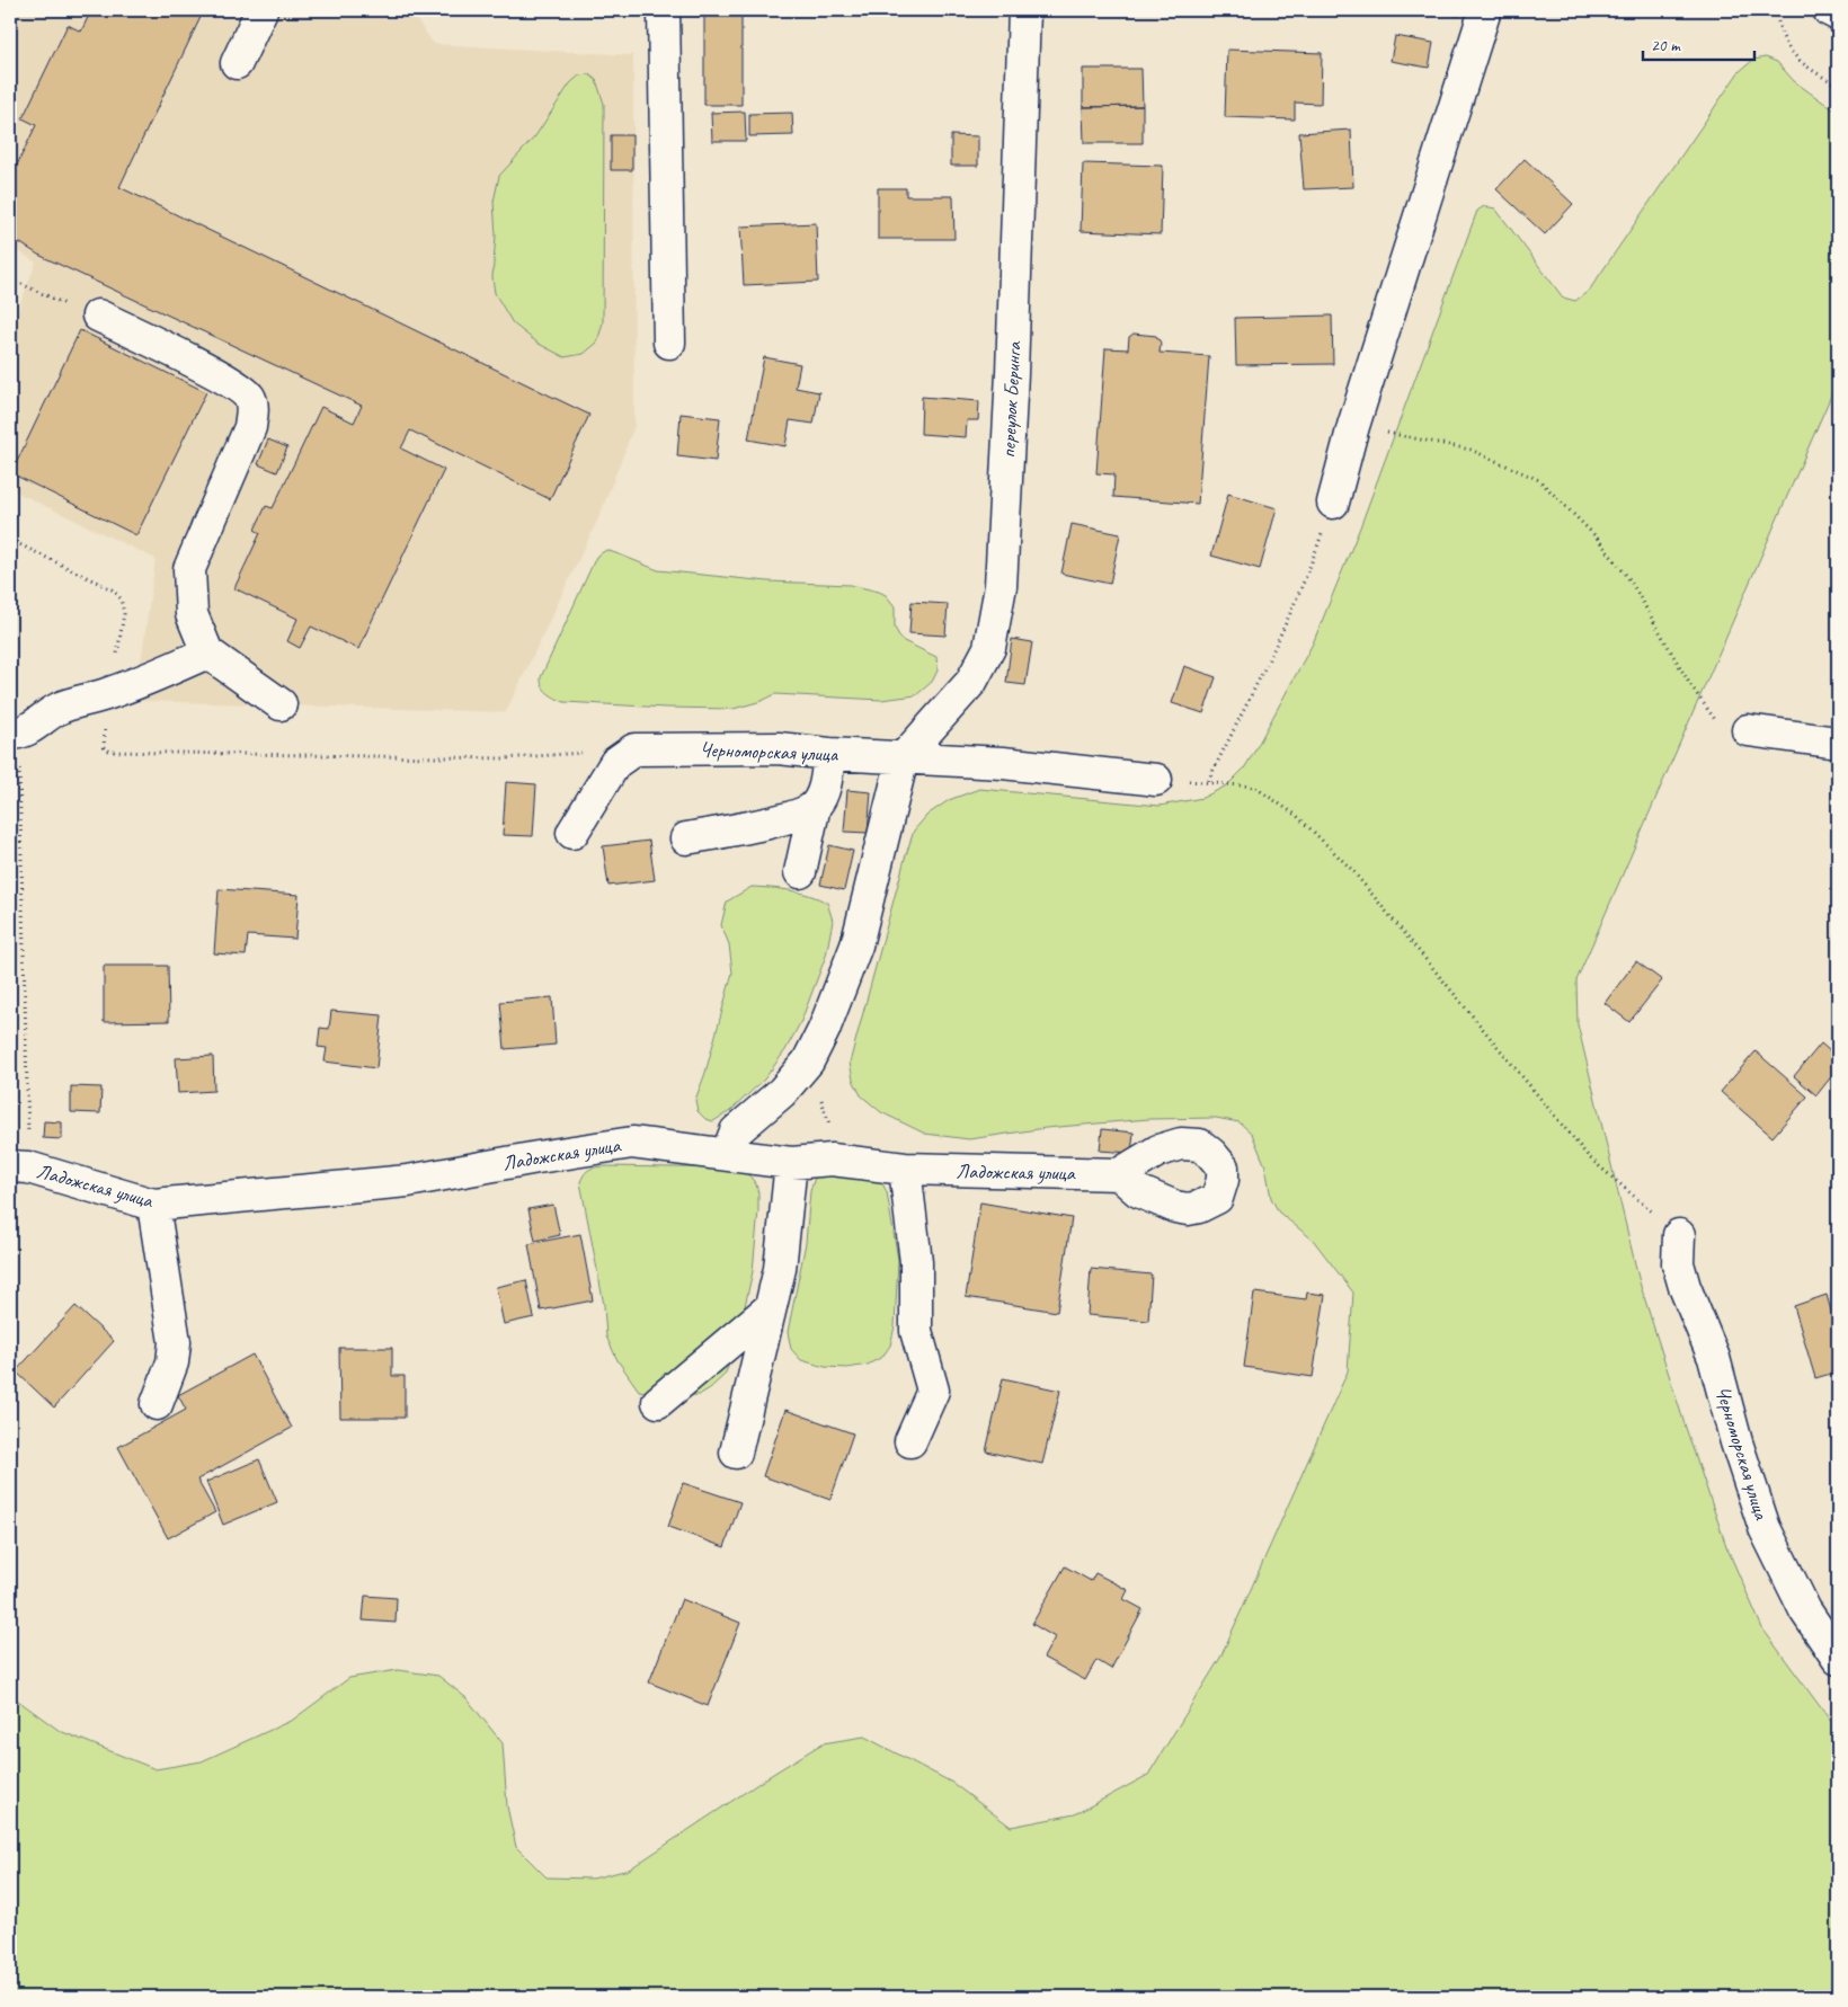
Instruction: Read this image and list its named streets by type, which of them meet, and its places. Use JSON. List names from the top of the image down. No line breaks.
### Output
{"streets":{"lane":["переулок Беринга","Черноморская улица","Ладожская улица"]},"crossings":[["переулок Беринга","Черноморская улица"]],"scale_bar":"20 m"}
